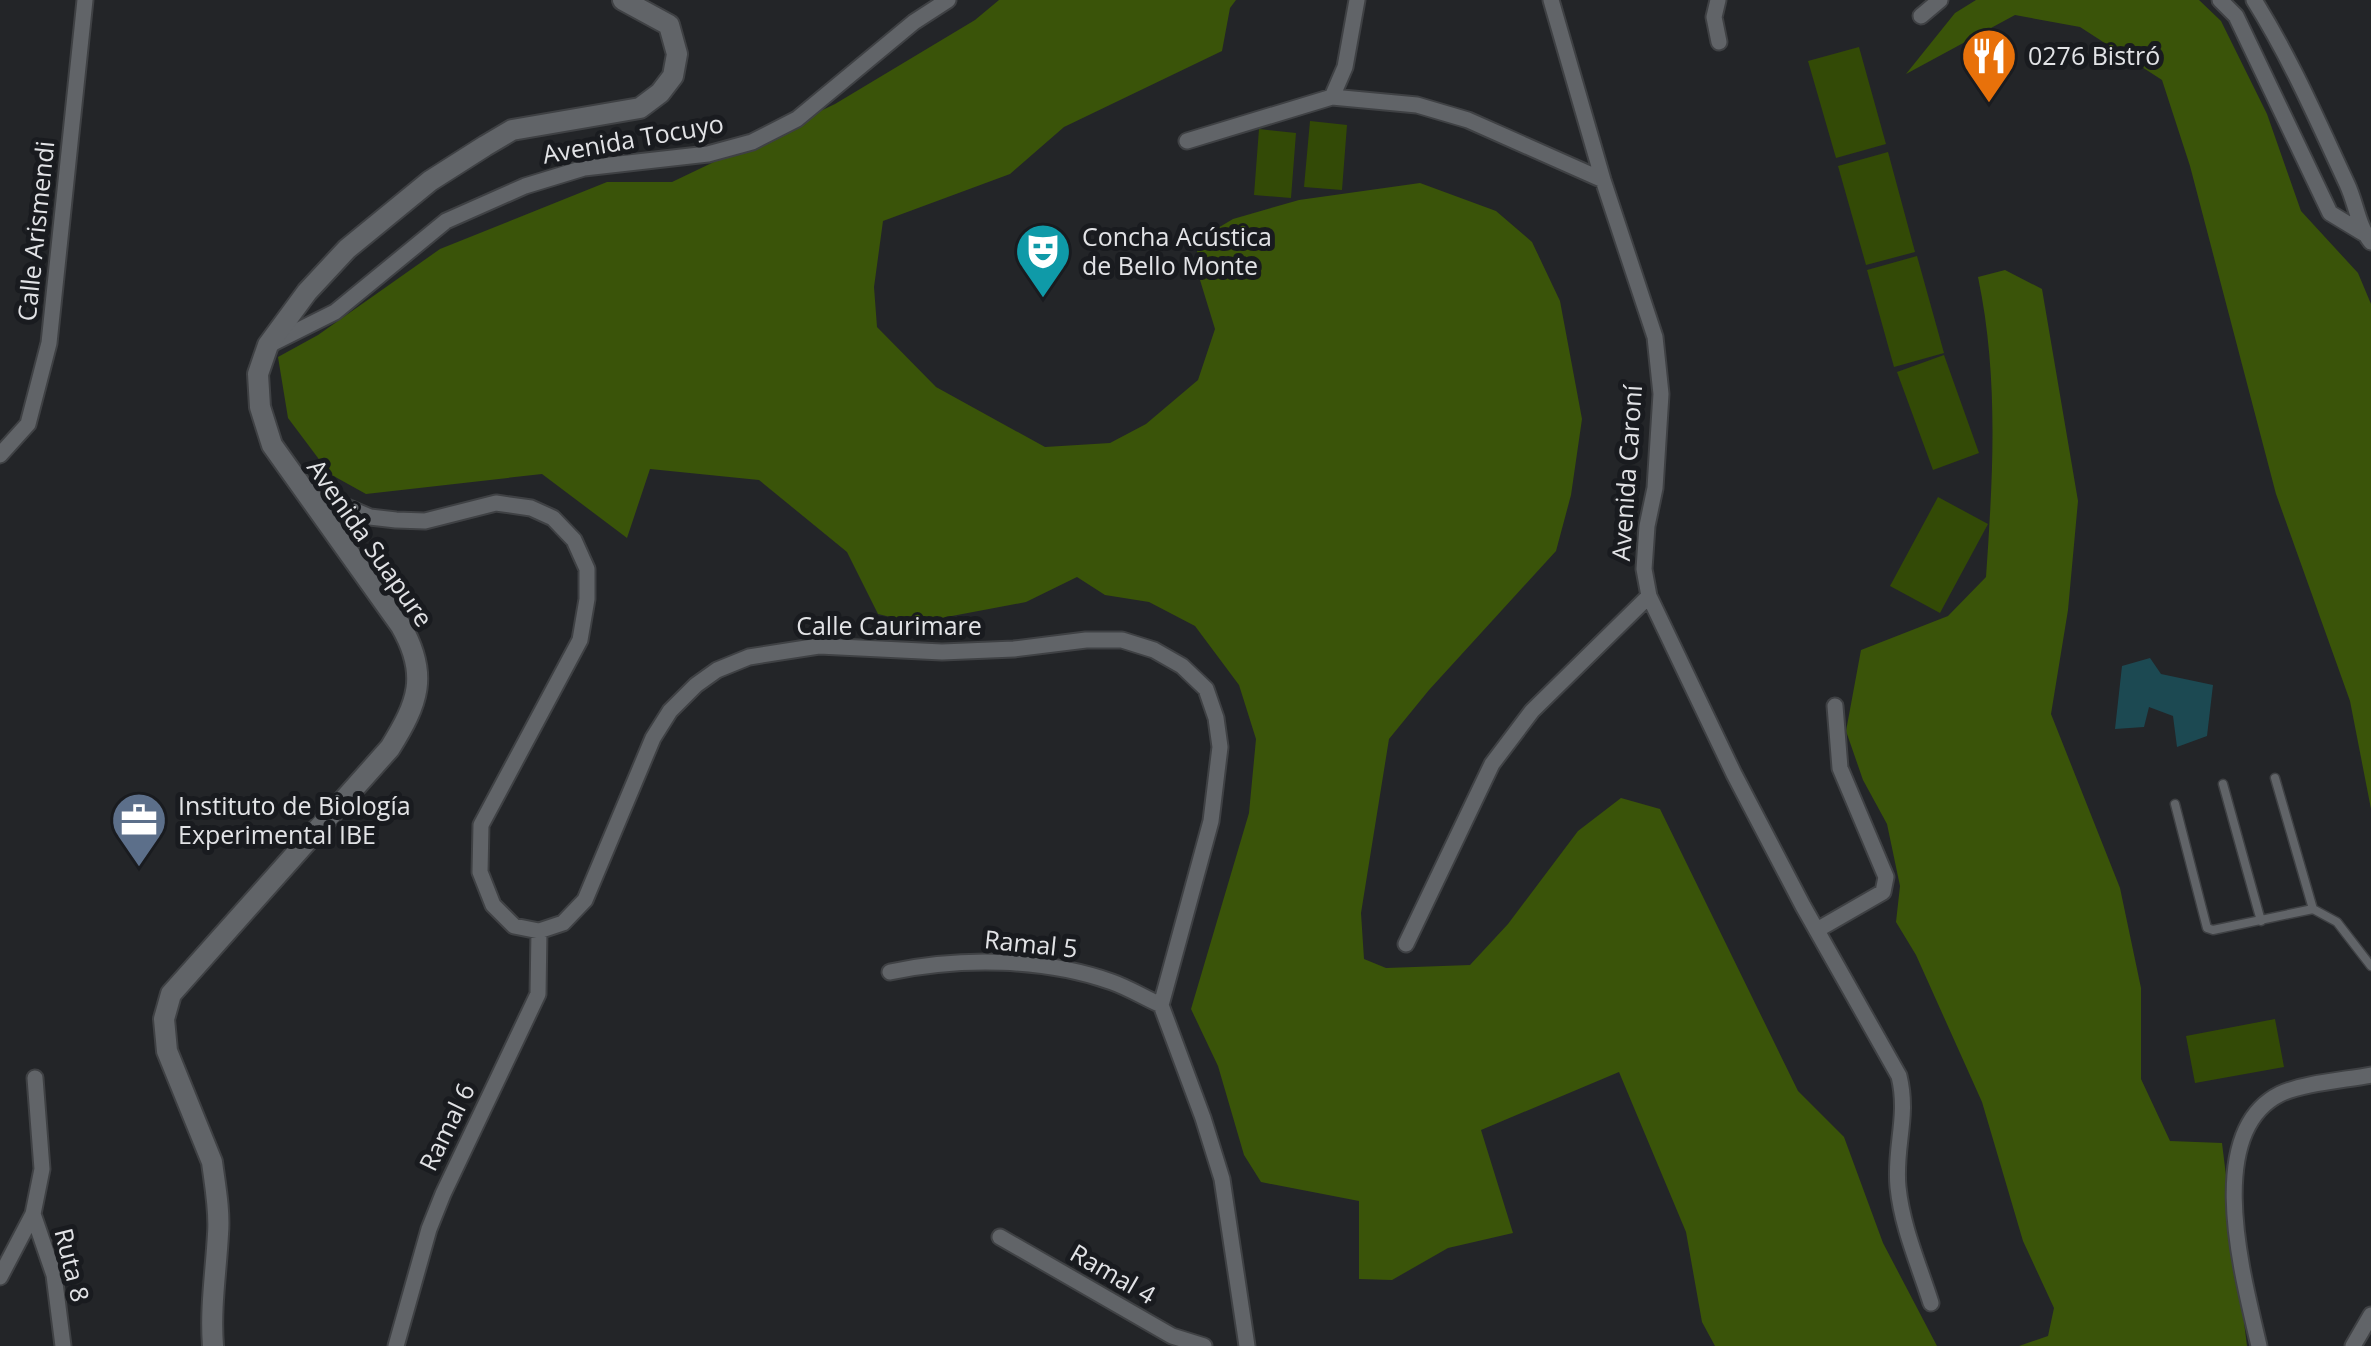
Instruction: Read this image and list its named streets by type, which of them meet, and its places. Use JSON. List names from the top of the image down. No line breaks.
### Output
{"streets":{"street":["Avenida Tocuyo","Calle Arismendi","Avenida Caroní","Avenida Suapure","Calle Caurimare","Ramal 5","Ramal 6","Ruta 8","Ramal 4"]},"crossings":[["Avenida Tocuyo","Avenida Suapure"],["Calle Caurimare","Ramal 5"],["Calle Caurimare","Ramal 6"]],"places":{"restaurant":["0276 Bistró"],"theatre":["Concha Acústica de Bello Monte"],"office":["Instituto de Biología Experimental IBE"]}}
